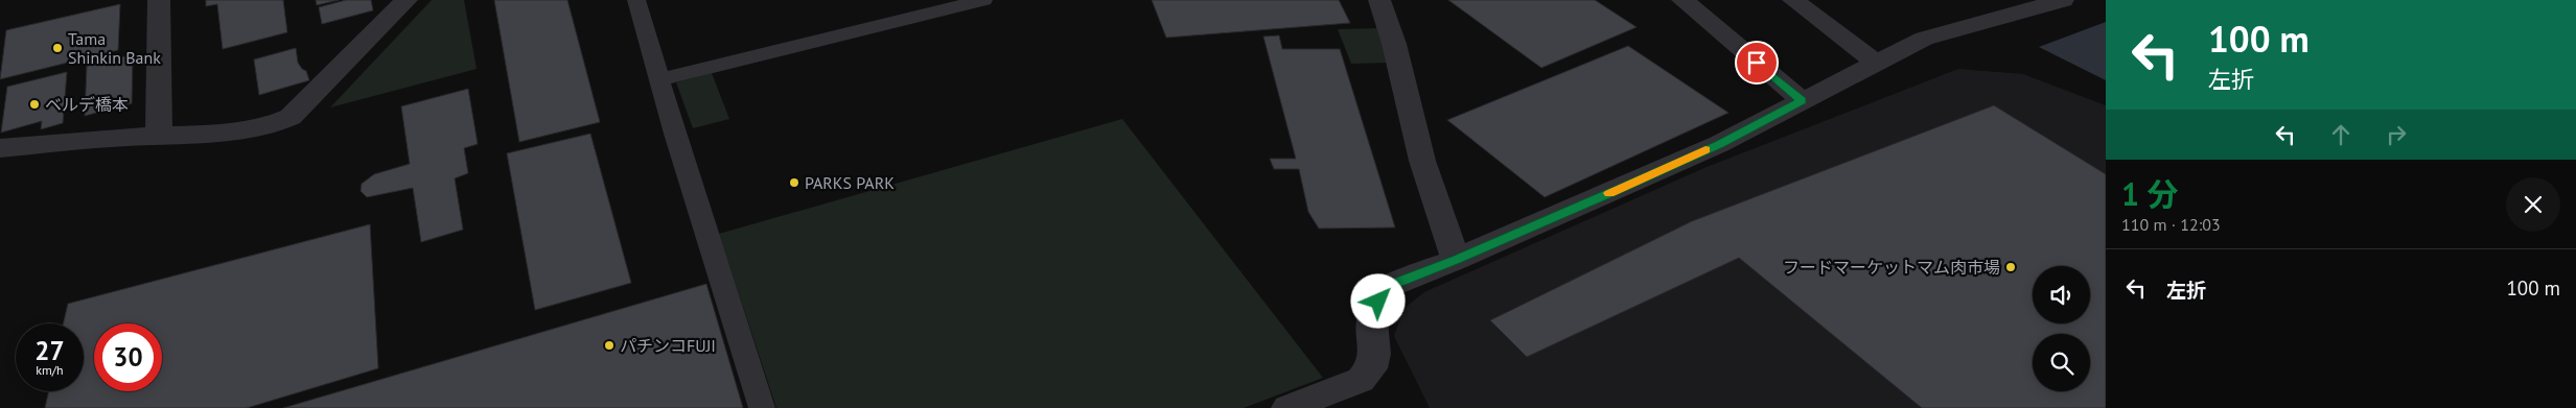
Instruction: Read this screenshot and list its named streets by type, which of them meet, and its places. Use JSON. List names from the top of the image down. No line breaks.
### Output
{"places":["Tama Shinkin Bank","ベルデ橋本","PARKS PARK","フードマーケットマム肉市場","パチンコFUJI"],"page":{"turn":["100 m","左折"],"heading":["1 分","110 m · 12:03"],"list":[{"name":"左折","value":"100 m"}],"speed":"27 km/h","limit":"30"}}
